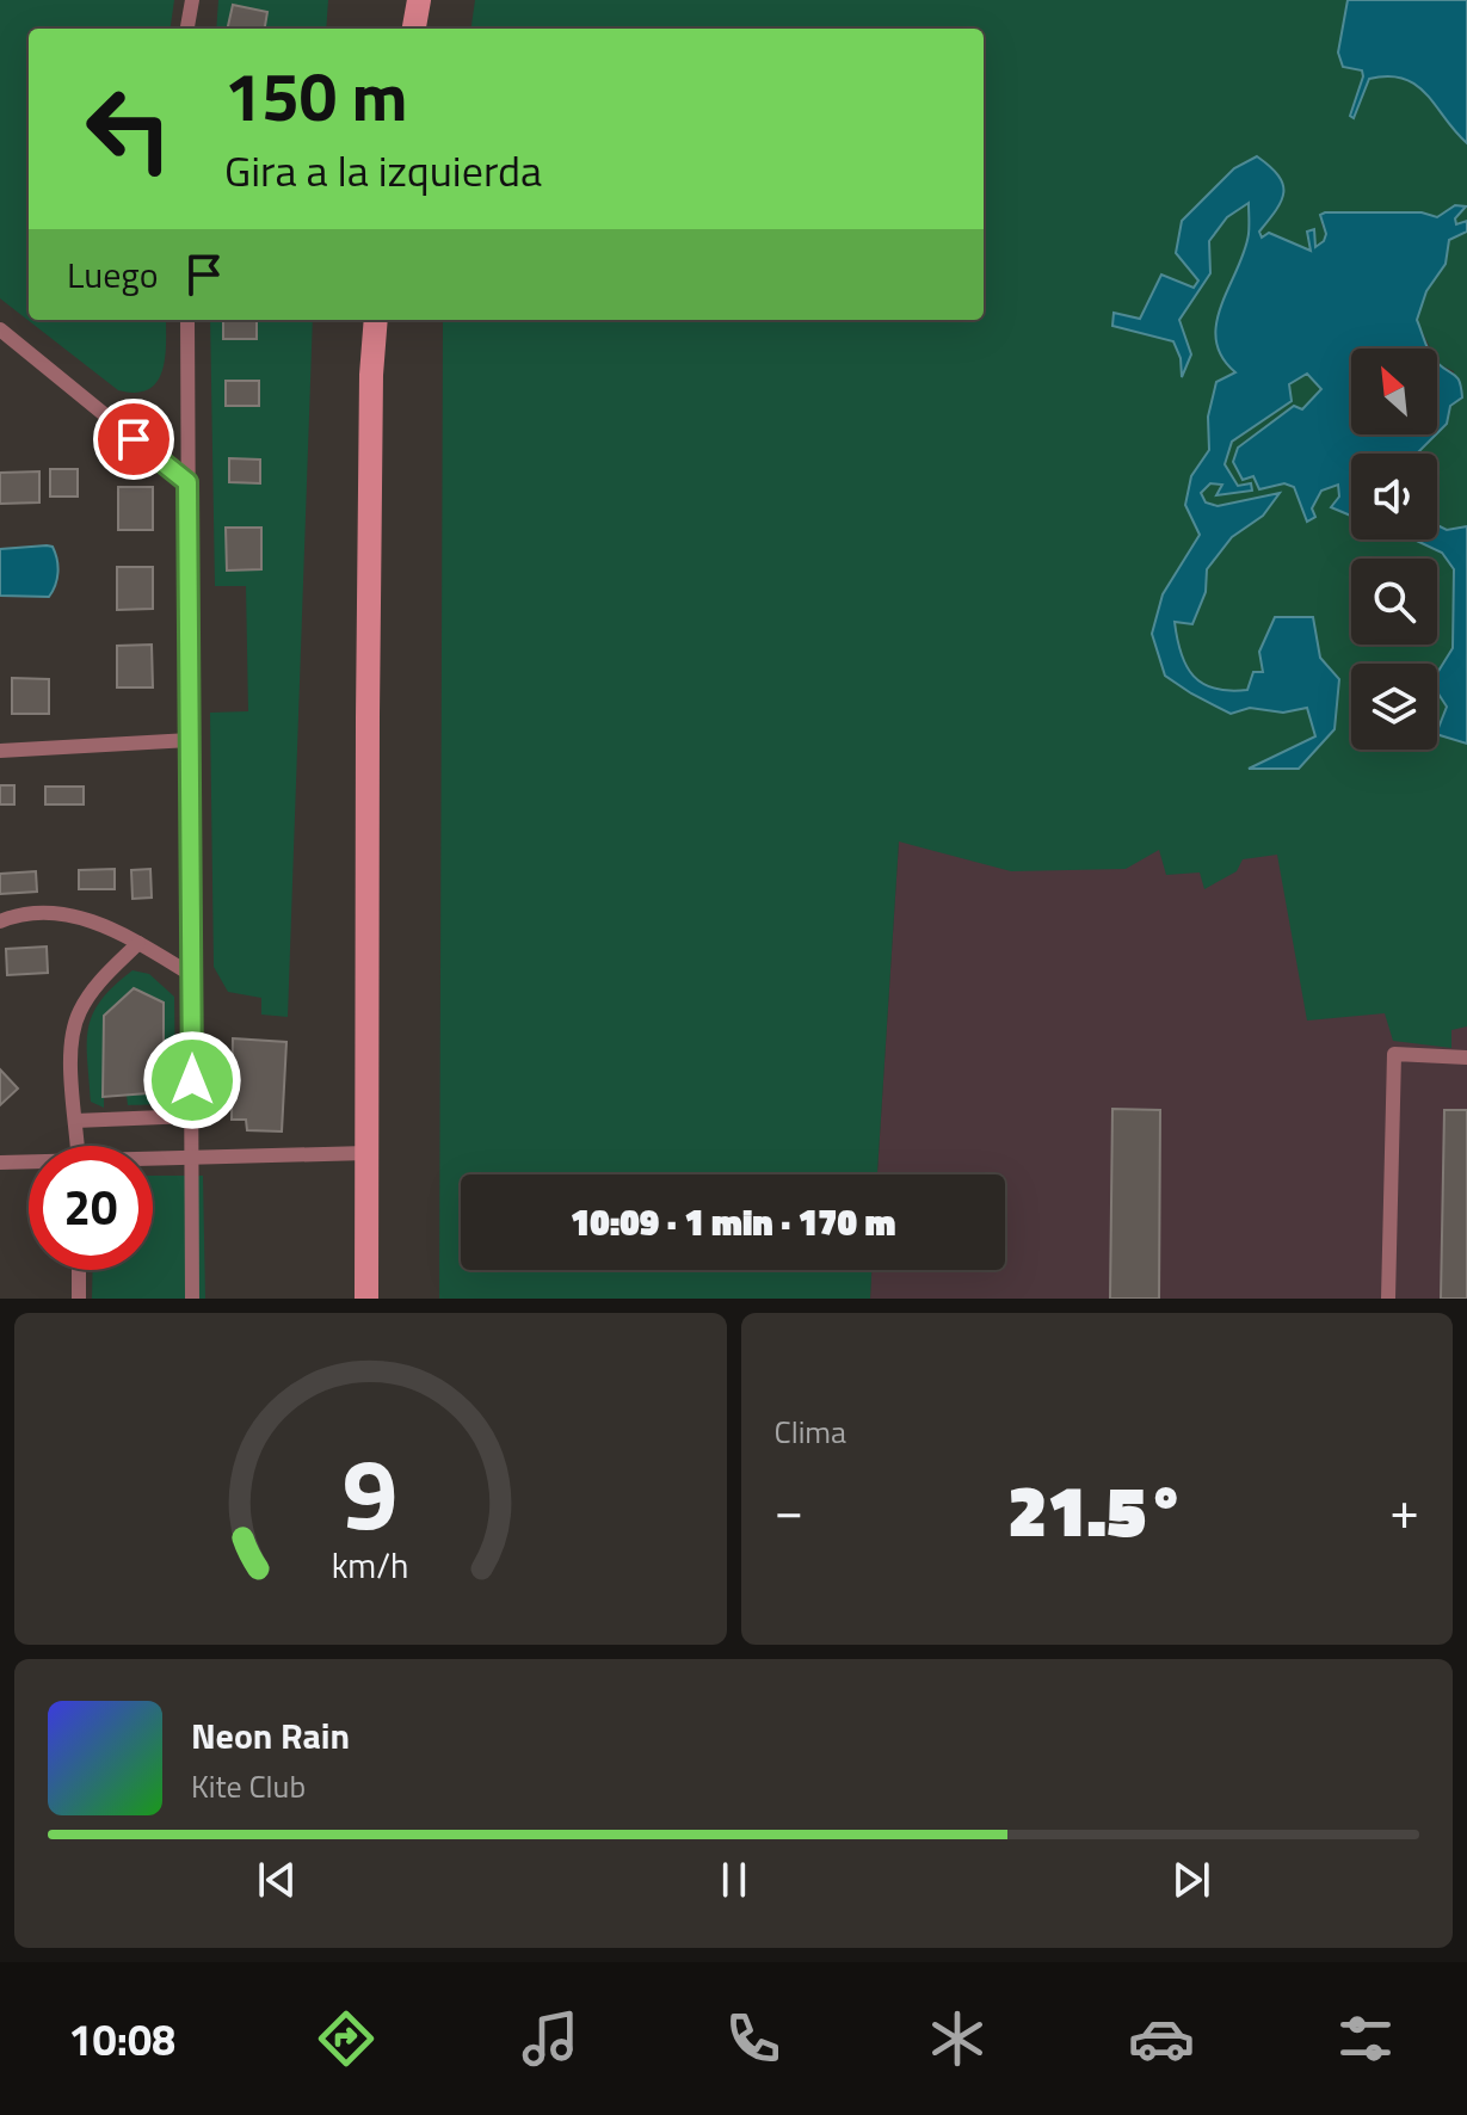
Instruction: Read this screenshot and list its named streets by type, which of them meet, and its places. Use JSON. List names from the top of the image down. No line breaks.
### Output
{"north":"top left","page":{"turn":["150 m","Gira a la izquierda"],"then":"Luego","limit":"20","trip":"10:09 · 1 min · 170 m","tile":"Clima","heat":["−","21.5°","+"],"song":["Neon Rain","Kite Club"],"tabs":"10:08","gauge":["9","km/h"]}}
